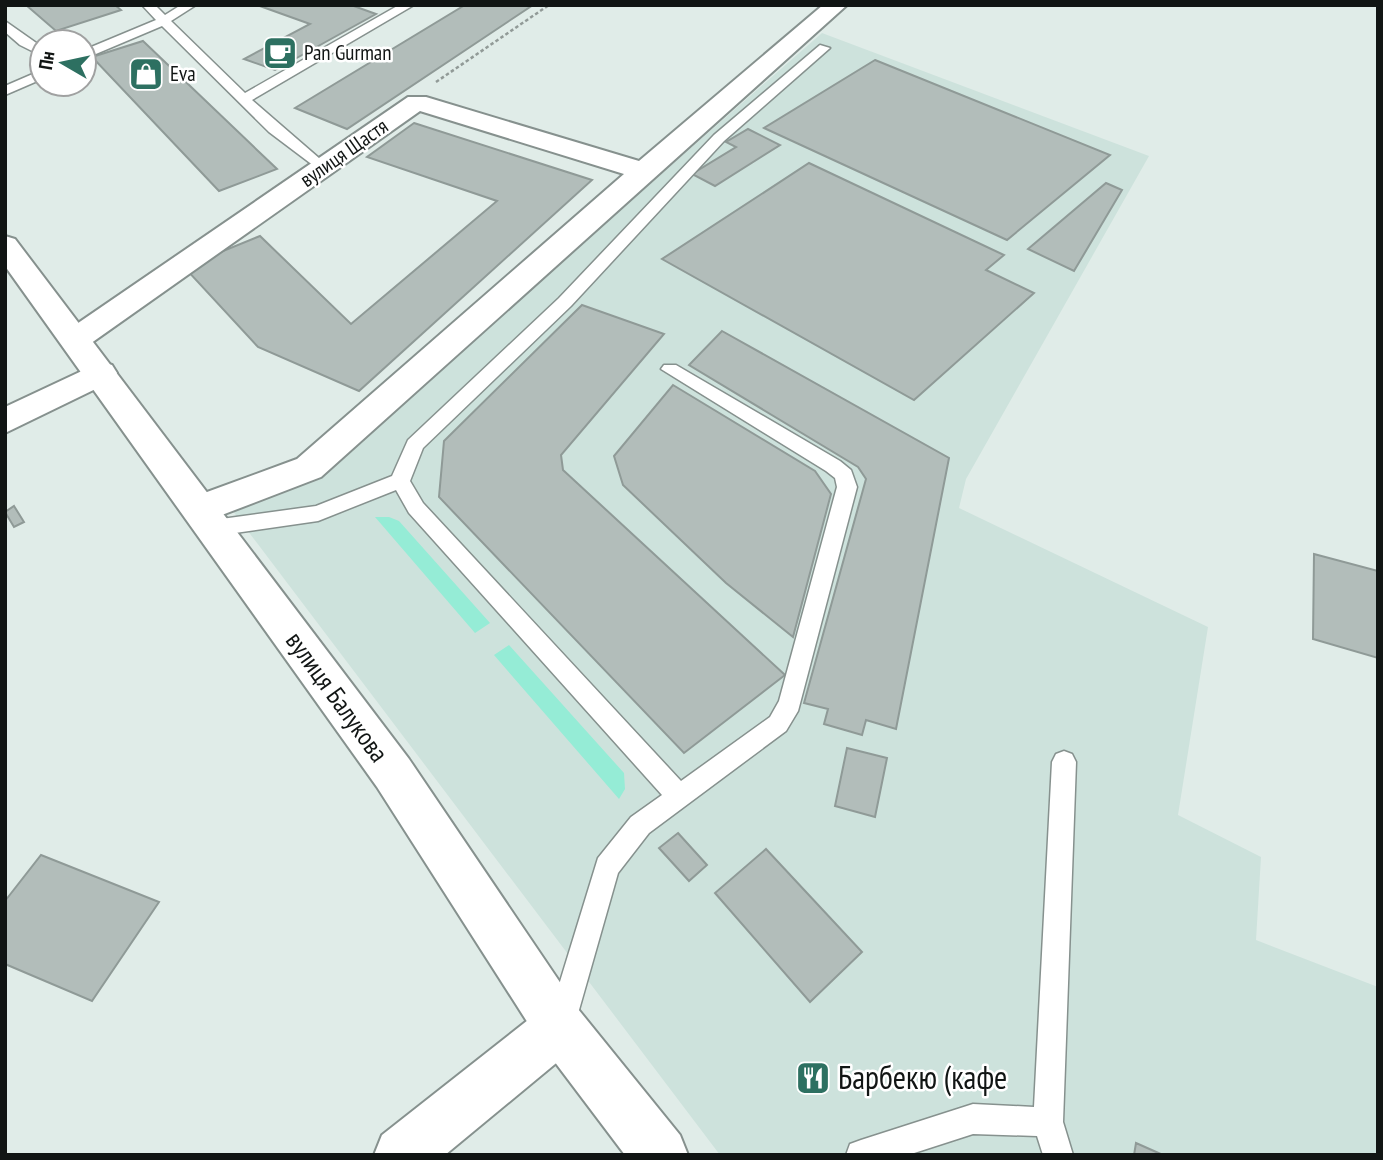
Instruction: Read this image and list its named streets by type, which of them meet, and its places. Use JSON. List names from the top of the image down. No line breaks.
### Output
{"streets":{"street":["вулиця Щастя","вулиця Балукова"]},"crossings":[["вулиця Щастя","вулиця Балукова"]],"places":{"cafe":["Pan Gurman"],"shop":["Eva"],"restaurant":["Барбекю (кафе"]},"north":"left"}
